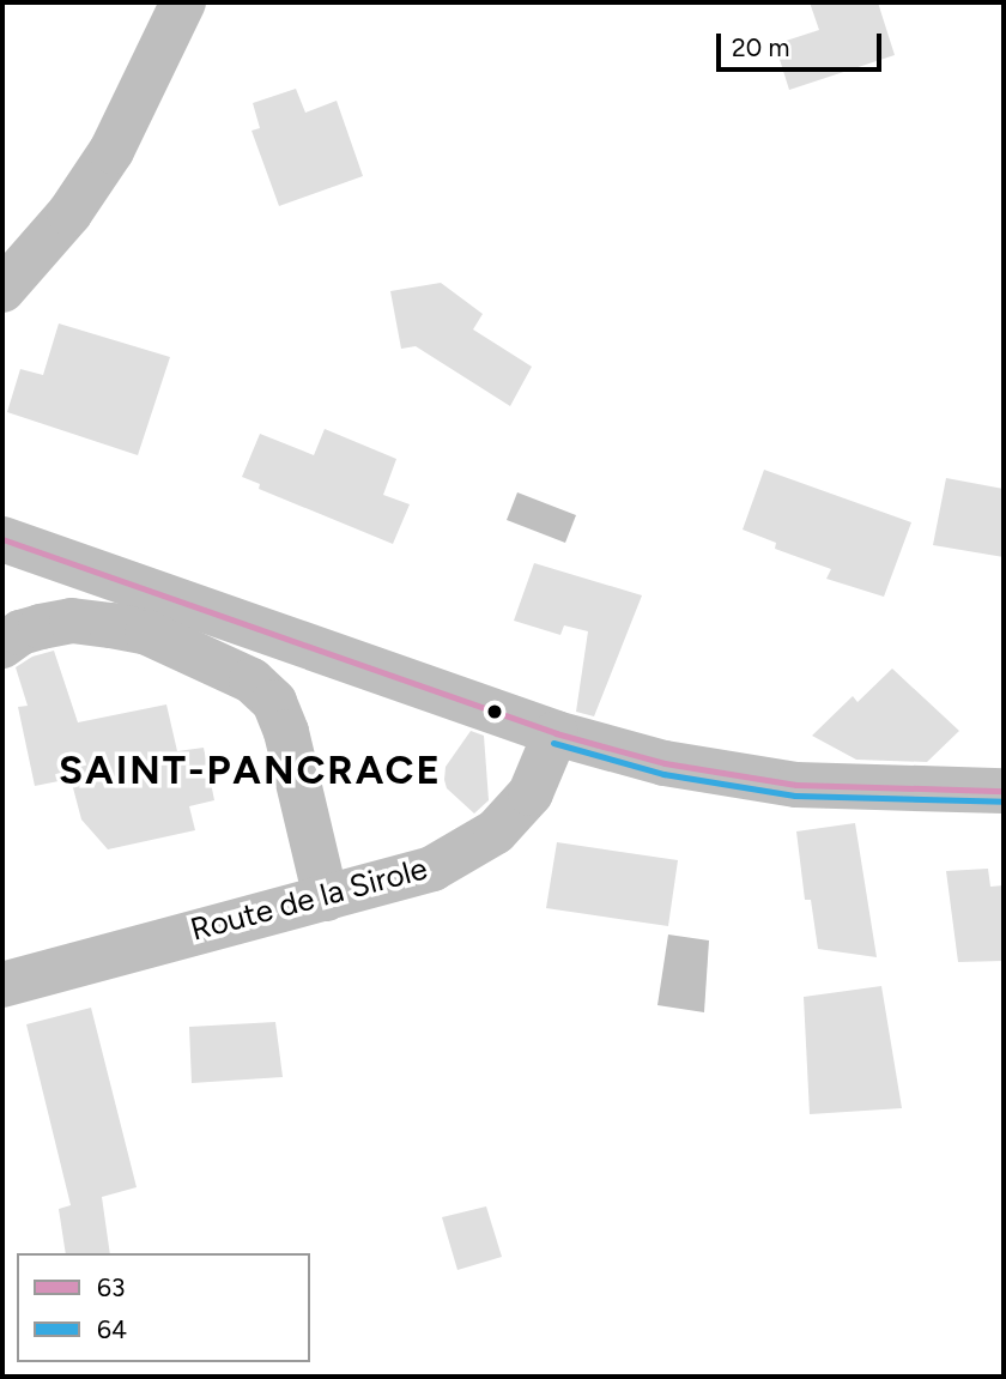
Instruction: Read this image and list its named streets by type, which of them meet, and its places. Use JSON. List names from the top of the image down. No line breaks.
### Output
{"streets":{"street":["Route de la Sirole"]},"districts":["SAINT-PANCRACE"],"lines":["transit line 63","transit line 64"],"legend":["63","64"],"scale_bar":"20 m"}
